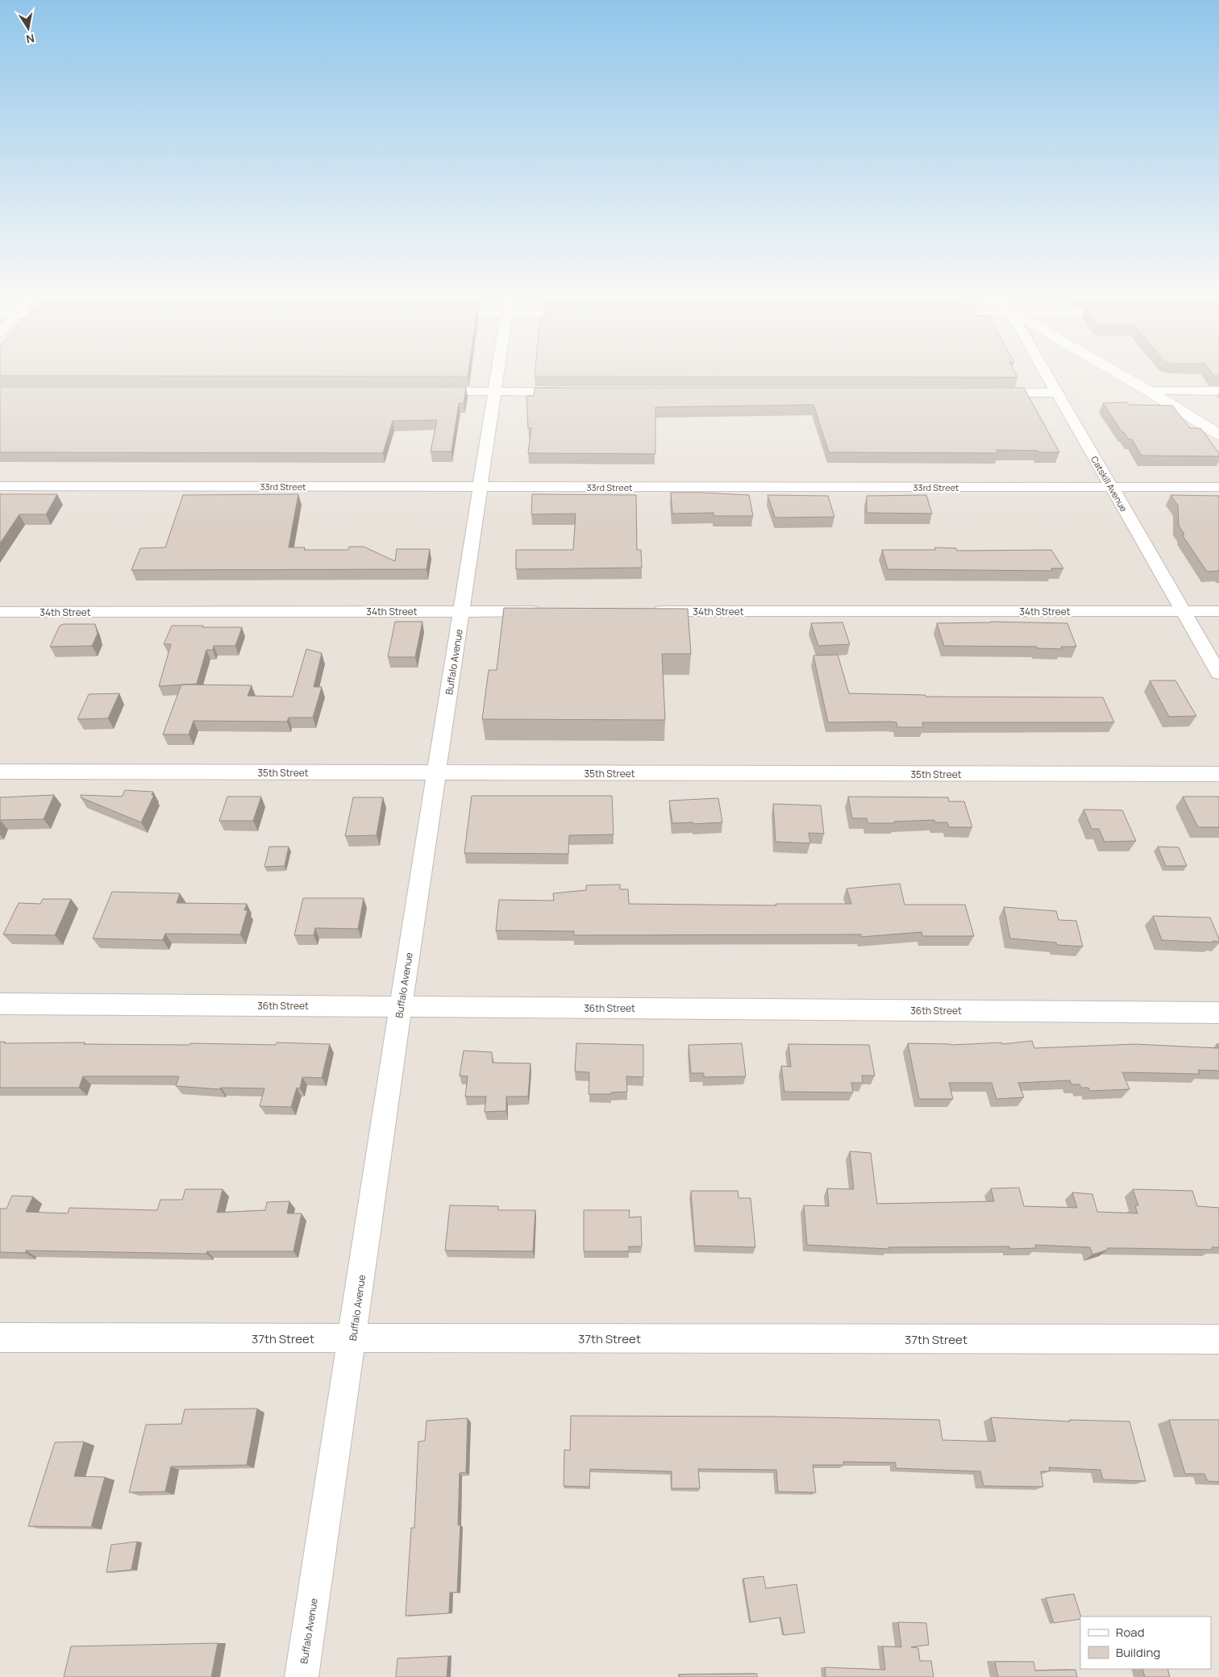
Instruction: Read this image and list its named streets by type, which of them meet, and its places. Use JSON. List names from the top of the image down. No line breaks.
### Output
{"streets":{"street":["Catskill Avenue","33rd Street","34th Street","Buffalo Avenue","35th Street","36th Street","37th Street"]},"crossings":[["Catskill Avenue","33rd Street"],["Catskill Avenue","34th Street"],["33rd Street","Buffalo Avenue"],["34th Street","Buffalo Avenue"],["Buffalo Avenue","35th Street"],["Buffalo Avenue","36th Street"],["Buffalo Avenue","37th Street"]],"legend":["Road","Building"],"north":"bottom"}
